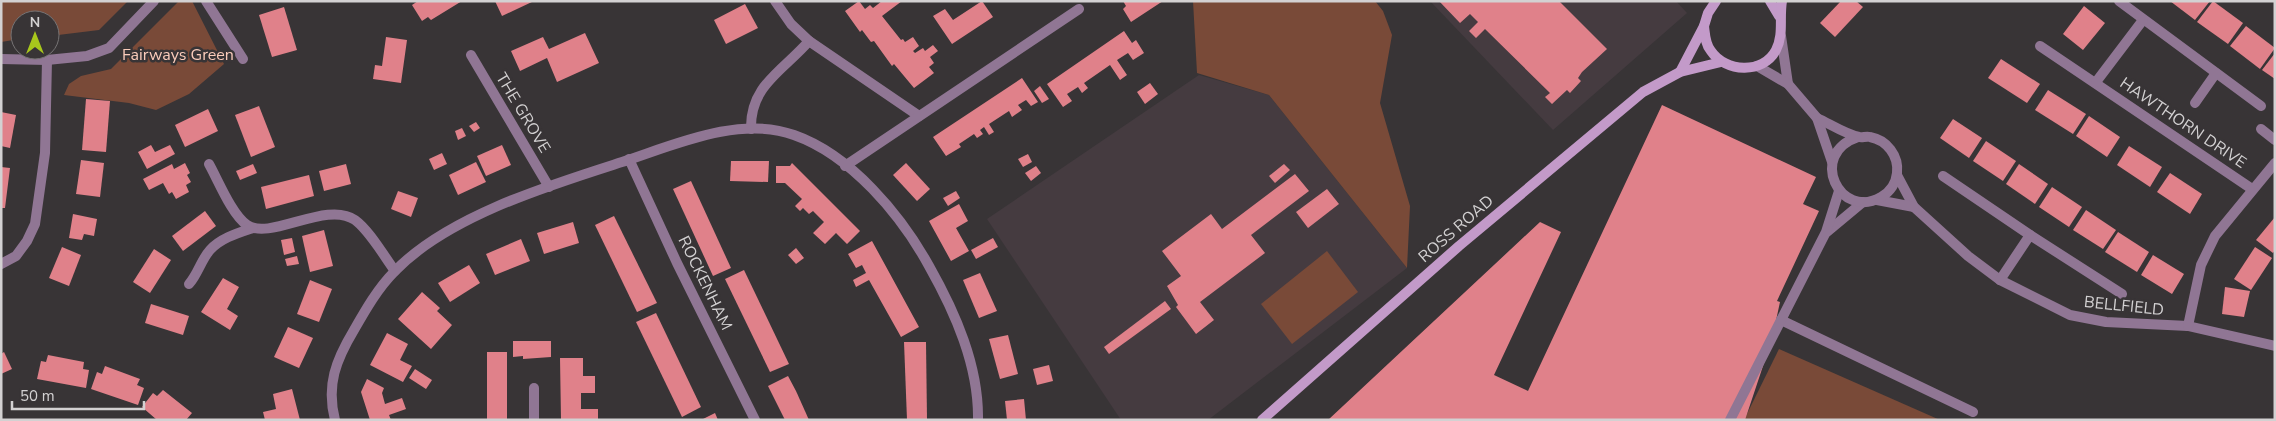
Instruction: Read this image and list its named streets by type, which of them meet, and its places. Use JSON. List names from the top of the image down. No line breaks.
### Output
{"streets":{"main road":["ROSS ROAD"],"street":["THE GROVE","HAWTHORN DRIVE","ROCKENHAM","BELLFIELD"]},"parks":["Fairways Green"],"scale_bar":"50 m","north":"top"}
